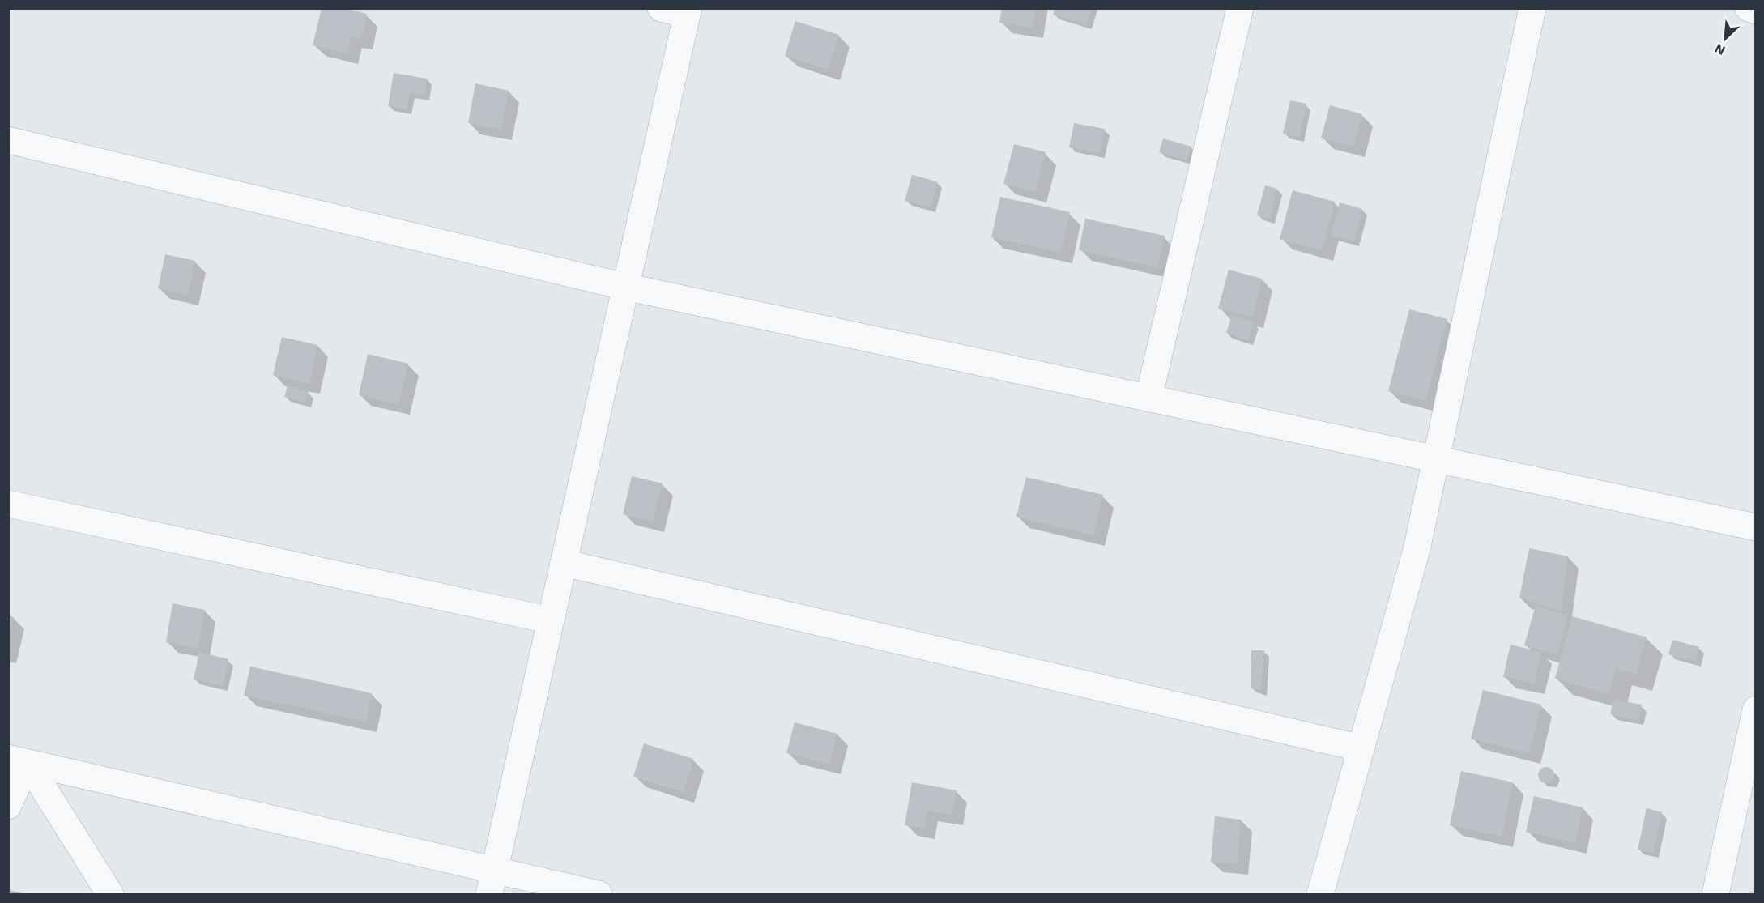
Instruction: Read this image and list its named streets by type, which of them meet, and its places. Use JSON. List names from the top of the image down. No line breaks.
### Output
{"north":"bottom left"}
